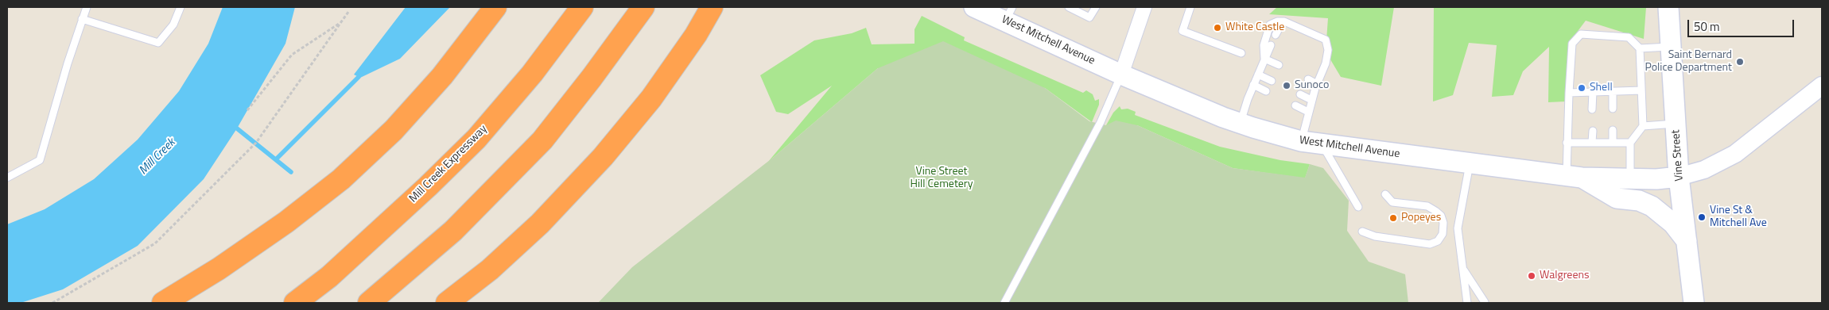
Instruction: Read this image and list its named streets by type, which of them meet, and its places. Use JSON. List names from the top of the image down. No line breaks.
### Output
{"streets":{"highway":["Mill Creek Expressway"],"main road":["West Mitchell Avenue","Vine Street"]},"crossings":[["West Mitchell Avenue","Vine Street"]],"water":["Mill Creek"],"parks":["Vine Street Hill Cemetery"],"places":["White Castle","Saint Bernard Police Department","Sunoco","Shell","Vine St & Mitchell Ave","Popeyes","Walgreens"],"scale_bar":"50 m"}
